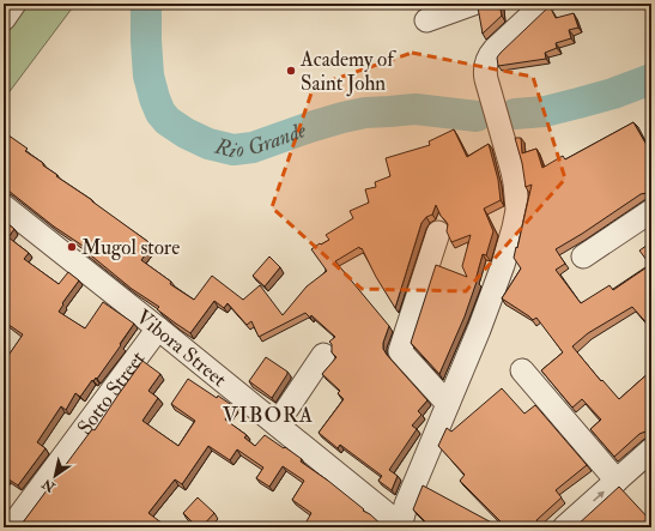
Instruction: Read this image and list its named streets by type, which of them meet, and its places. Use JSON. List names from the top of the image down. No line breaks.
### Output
{"streets":{"street":["Vibora Street","Sotto Street"]},"crossings":[["Vibora Street","Sotto Street"]],"districts":["VIBORA"],"water":["Rio Grande"],"places":["Academy of Saint John","Mugol store"],"north":"bottom left"}
